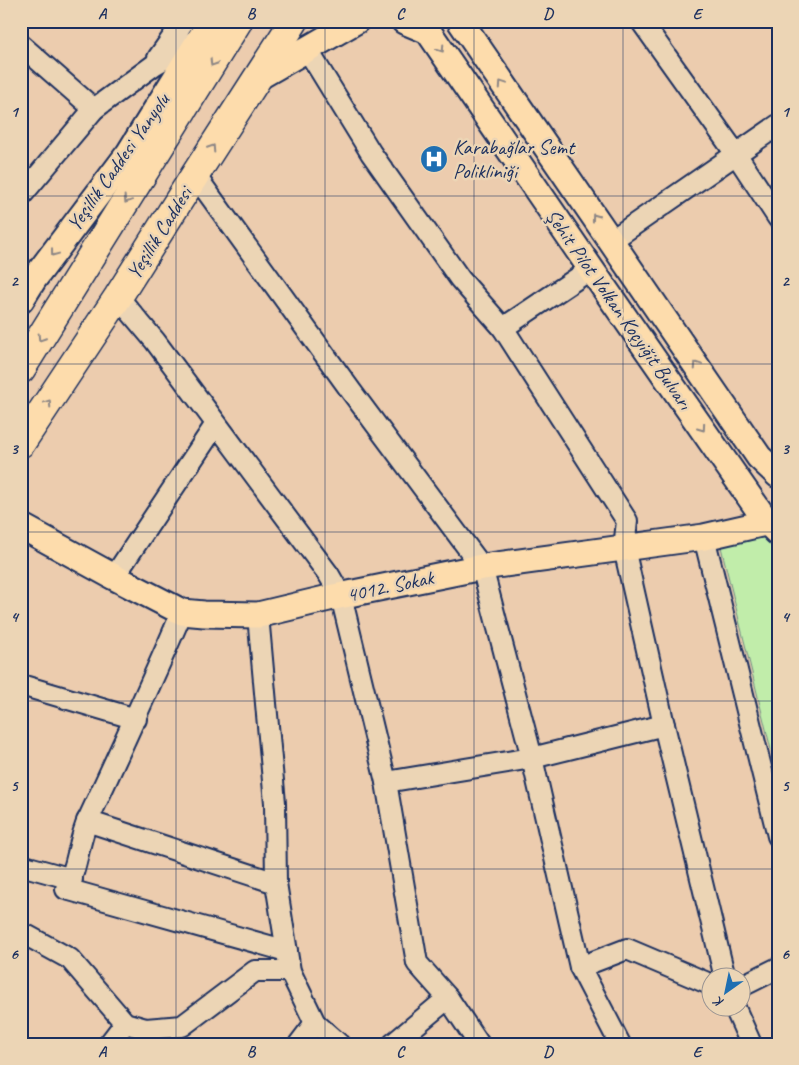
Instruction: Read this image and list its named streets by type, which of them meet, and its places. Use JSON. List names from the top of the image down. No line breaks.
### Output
{"streets":{"highway":["Yeşillik Caddesi"],"main road":["Yeşillik Caddesi Yanyolu","Şehit Pilot Volkan Koçyiğit Bulvarı","4012. Sokak"]},"crossings":[["Şehit Pilot Volkan Koçyiğit Bulvarı","4012. Sokak"]],"one_way":["Yeşillik Caddesi Yanyolu"],"places":{"hospital":["Karabağlar Semt Polikliniği"]},"north":"bottom left","grid":{"columns":["A","B","C","D","E"],"rows":["1","2","3","4","5","6"]}}
